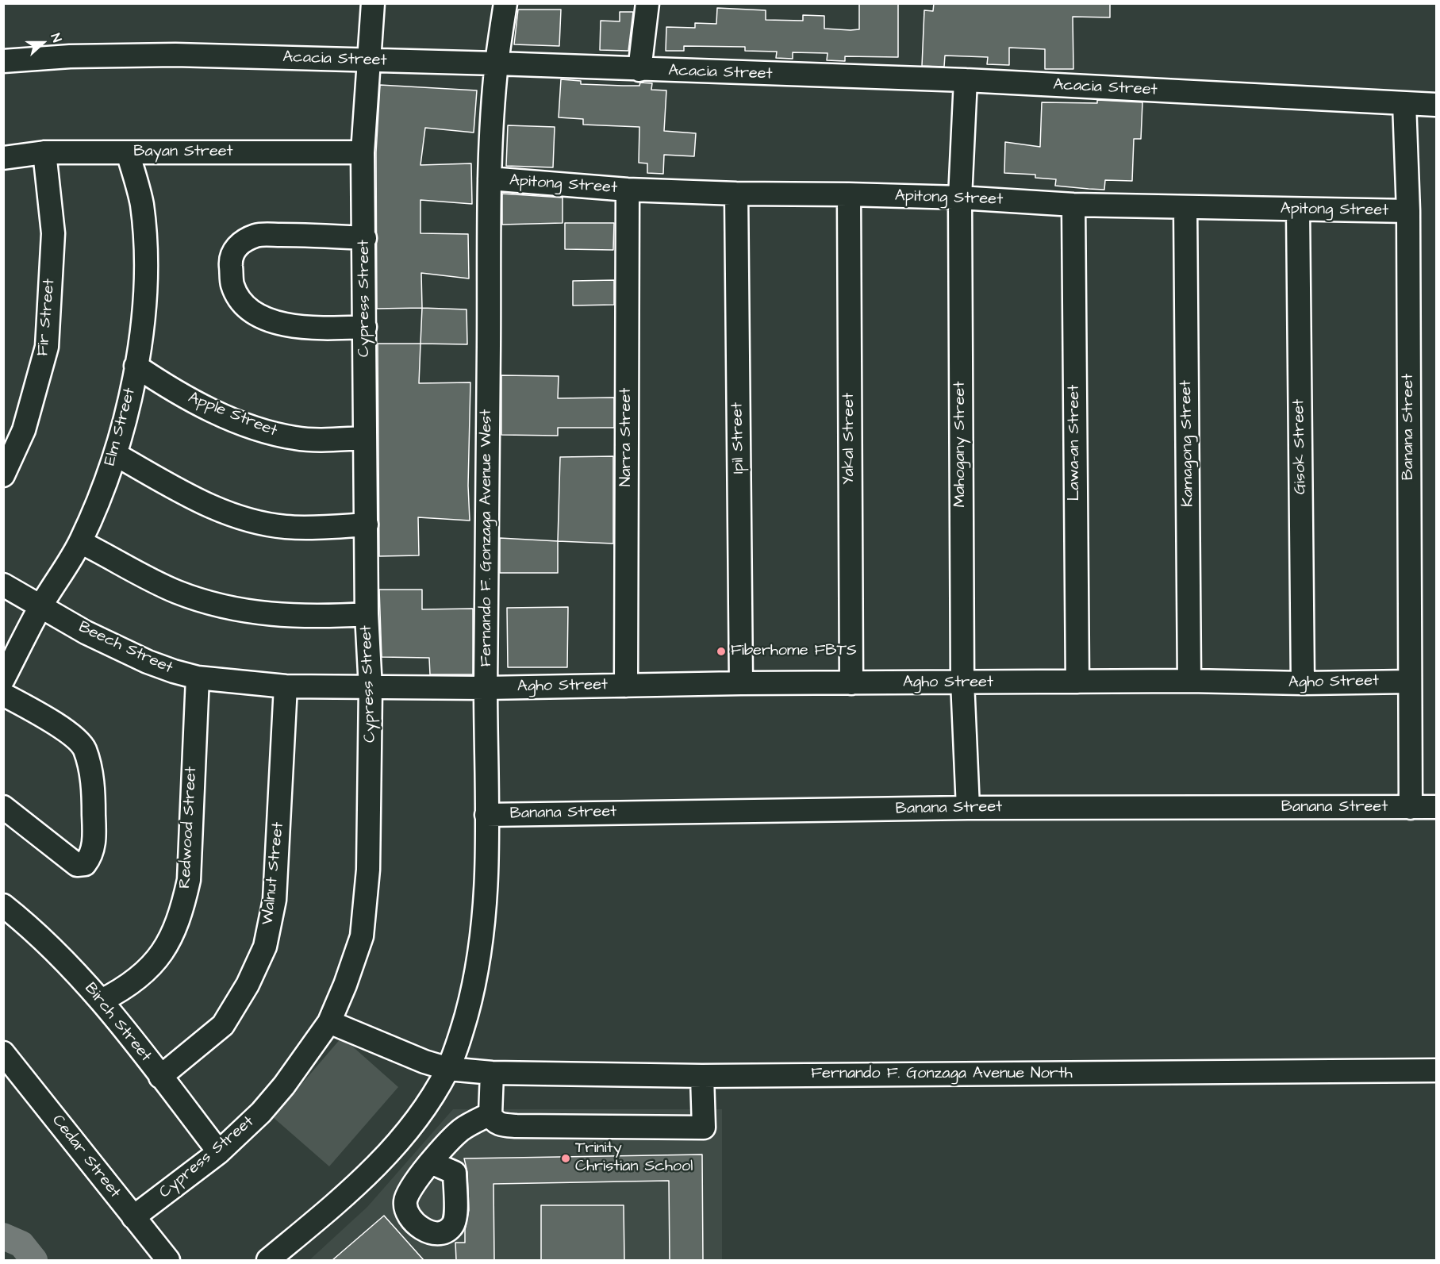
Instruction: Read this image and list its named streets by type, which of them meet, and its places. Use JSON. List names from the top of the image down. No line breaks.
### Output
{"streets":{"street":["Acacia Street","Bayan Street","Apitong Street","Cypress Street","Fir Street","Apple Street","Elm Street","Banana Street","Narra Street","Ipil Street","Yakal Street","Lawa-an Street","Kamagong Street","Mahogany Street","Gisok Street","Fernando F. Gonzaga Avenue West","Beech Street","Agho Street","Redwood Street","Walnut Street","Birch Street","Fernando F. Gonzaga Avenue North","Cedar Street"]},"crossings":[["Acacia Street","Cypress Street"],["Acacia Street","Banana Street"],["Acacia Street","Mahogany Street"],["Acacia Street","Fernando F. Gonzaga Avenue West"],["Bayan Street","Cypress Street"],["Bayan Street","Fir Street"],["Bayan Street","Elm Street"],["Apitong Street","Banana Street"],["Apitong Street","Narra Street"],["Apitong Street","Ipil Street"],["Apitong Street","Yakal Street"],["Apitong Street","Lawa-an Street"],["Apitong Street","Kamagong Street"],["Apitong Street","Mahogany Street"],["Apitong Street","Gisok Street"],["Apitong Street","Fernando F. Gonzaga Avenue West"],["Cypress Street","Apple Street"],["Cypress Street","Beech Street"],["Cypress Street","Agho Street"],["Cypress Street","Birch Street"],["Cypress Street","Fernando F. Gonzaga Avenue North"],["Cypress Street","Cedar Street"],["Apple Street","Elm Street"],["Elm Street","Beech Street"],["Banana Street","Mahogany Street"],["Banana Street","Fernando F. Gonzaga Avenue West"],["Banana Street","Agho Street"],["Narra Street","Agho Street"],["Ipil Street","Agho Street"],["Yakal Street","Agho Street"],["Lawa-an Street","Agho Street"],["Kamagong Street","Agho Street"],["Mahogany Street","Agho Street"],["Gisok Street","Agho Street"],["Fernando F. Gonzaga Avenue West","Agho Street"],["Fernando F. Gonzaga Avenue West","Fernando F. Gonzaga Avenue North"],["Beech Street","Agho Street"],["Beech Street","Redwood Street"],["Beech Street","Walnut Street"],["Redwood Street","Birch Street"],["Walnut Street","Birch Street"]],"places":["Fiberhome FBTS","Trinity Christian School"],"north":"right"}
